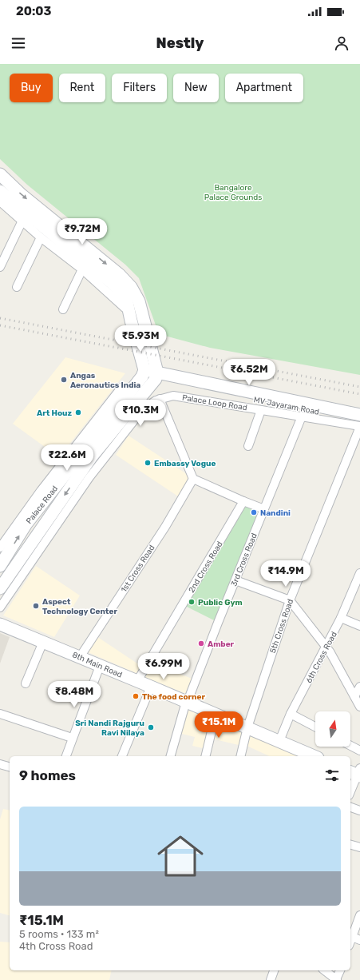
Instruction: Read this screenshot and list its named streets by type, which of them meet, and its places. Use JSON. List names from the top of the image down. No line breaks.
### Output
{"streets":{"street":["Palace Loop Road","MV Jayaram Road","Palace Road","3rd Cross Road","2nd Cross Road","1st Cross Road","5th Cross Road","6th Cross Road","8th Main Road"]},"crossings":[["Palace Loop Road","3rd Cross Road"],["Palace Loop Road","5th Cross Road"],["MV Jayaram Road","Palace Road"],["3rd Cross Road","8th Main Road"],["2nd Cross Road","8th Main Road"],["1st Cross Road","8th Main Road"],["5th Cross Road","8th Main Road"],["6th Cross Road","8th Main Road"]],"parks":["Bangalore Palace Grounds"],"places":["Angas Aeronautics India","Art Houz","Embassy Vogue","Nandini","Public Gym","Aspect Technology Center","Amber","The food corner","Sri Nandi Rajguru Ravi Nilaya"],"north":"top","page":{"status":"20:03","header":"Nestly","chip":["Buy","Rent","Filters","New","Apartment"],"price":["₹9.72M","₹5.93M","₹6.52M","₹10.3M","₹22.6M","₹14.9M","₹6.99M","₹8.48M","₹15.1M"],"heading":"9 homes","list":[{"name":"₹15.1M","note":"5 rooms · 133 m² · 4th Cross Road"}]}}
